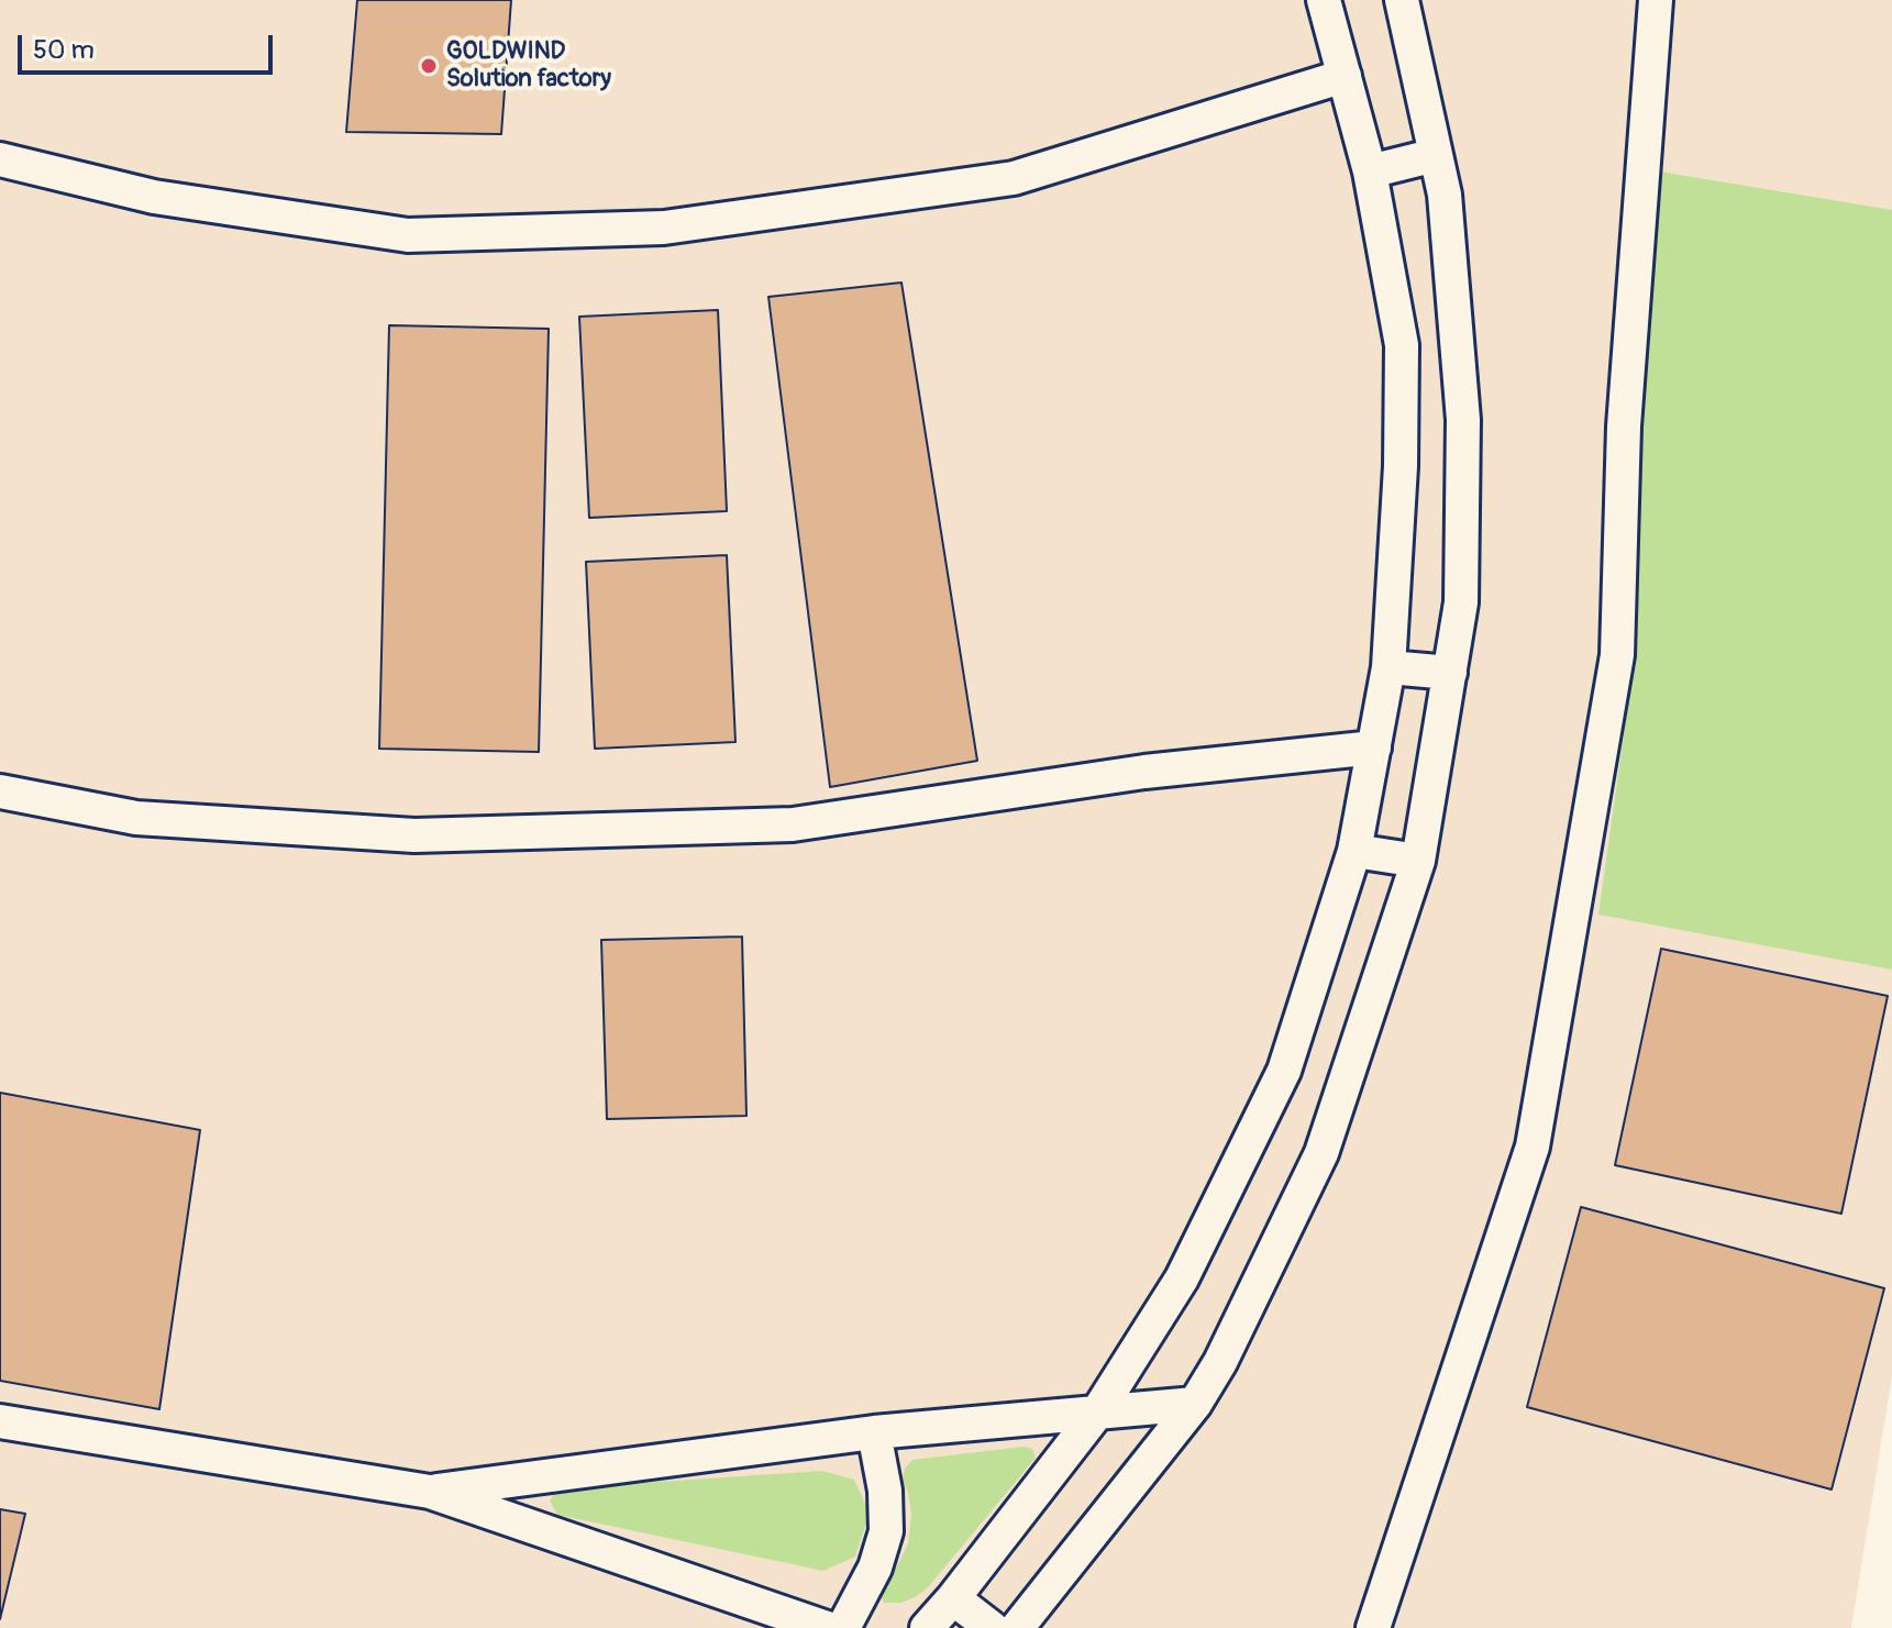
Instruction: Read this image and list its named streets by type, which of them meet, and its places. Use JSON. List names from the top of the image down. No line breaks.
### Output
{"places":["GOLDWIND Solution factory"],"scale_bar":"50 m"}
